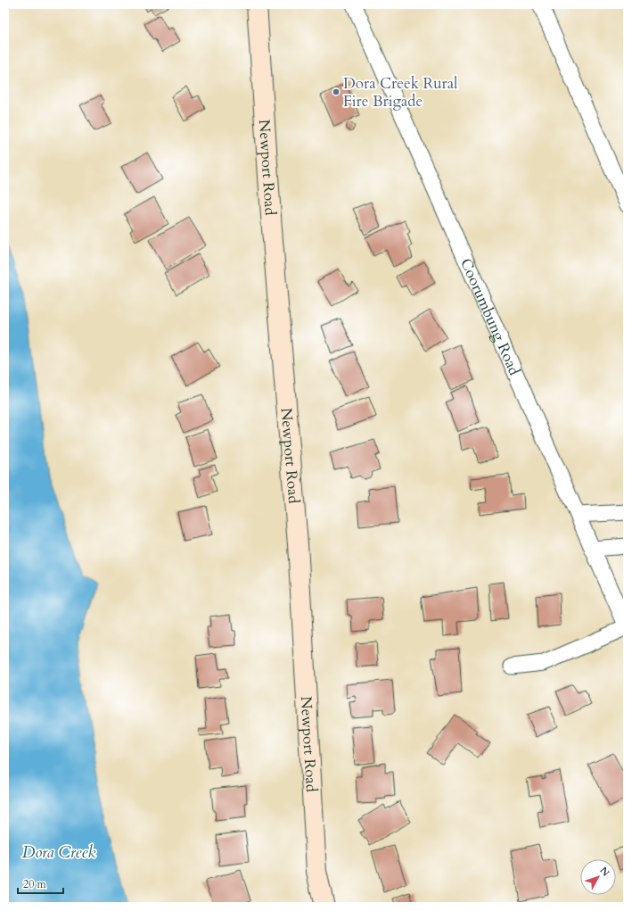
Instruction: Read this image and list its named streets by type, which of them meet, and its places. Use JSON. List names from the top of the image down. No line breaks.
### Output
{"streets":{"street":["Newport Road","Coorumbung Road"]},"water":["Dora Creek"],"places":["Dora Creek Rural Fire Brigade"],"scale_bar":"20 m","north":"top right"}
